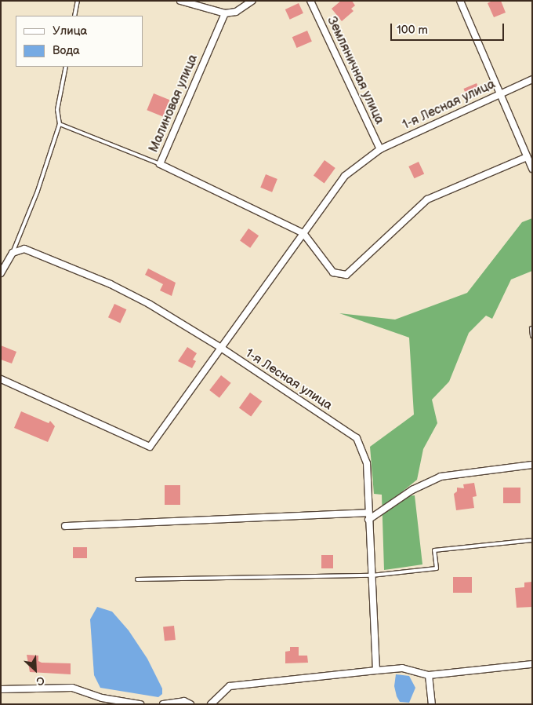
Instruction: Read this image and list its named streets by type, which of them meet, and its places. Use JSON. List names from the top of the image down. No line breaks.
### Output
{"streets":{"street":["Земляничная улица","Малиновая улица","1-я Лесная улица"]},"crossings":[["Земляничная улица","1-я Лесная улица"],["Малиновая улица","1-я Лесная улица"]],"legend":["Улица","Вода"],"scale_bar":"100 m","north":"bottom right"}
